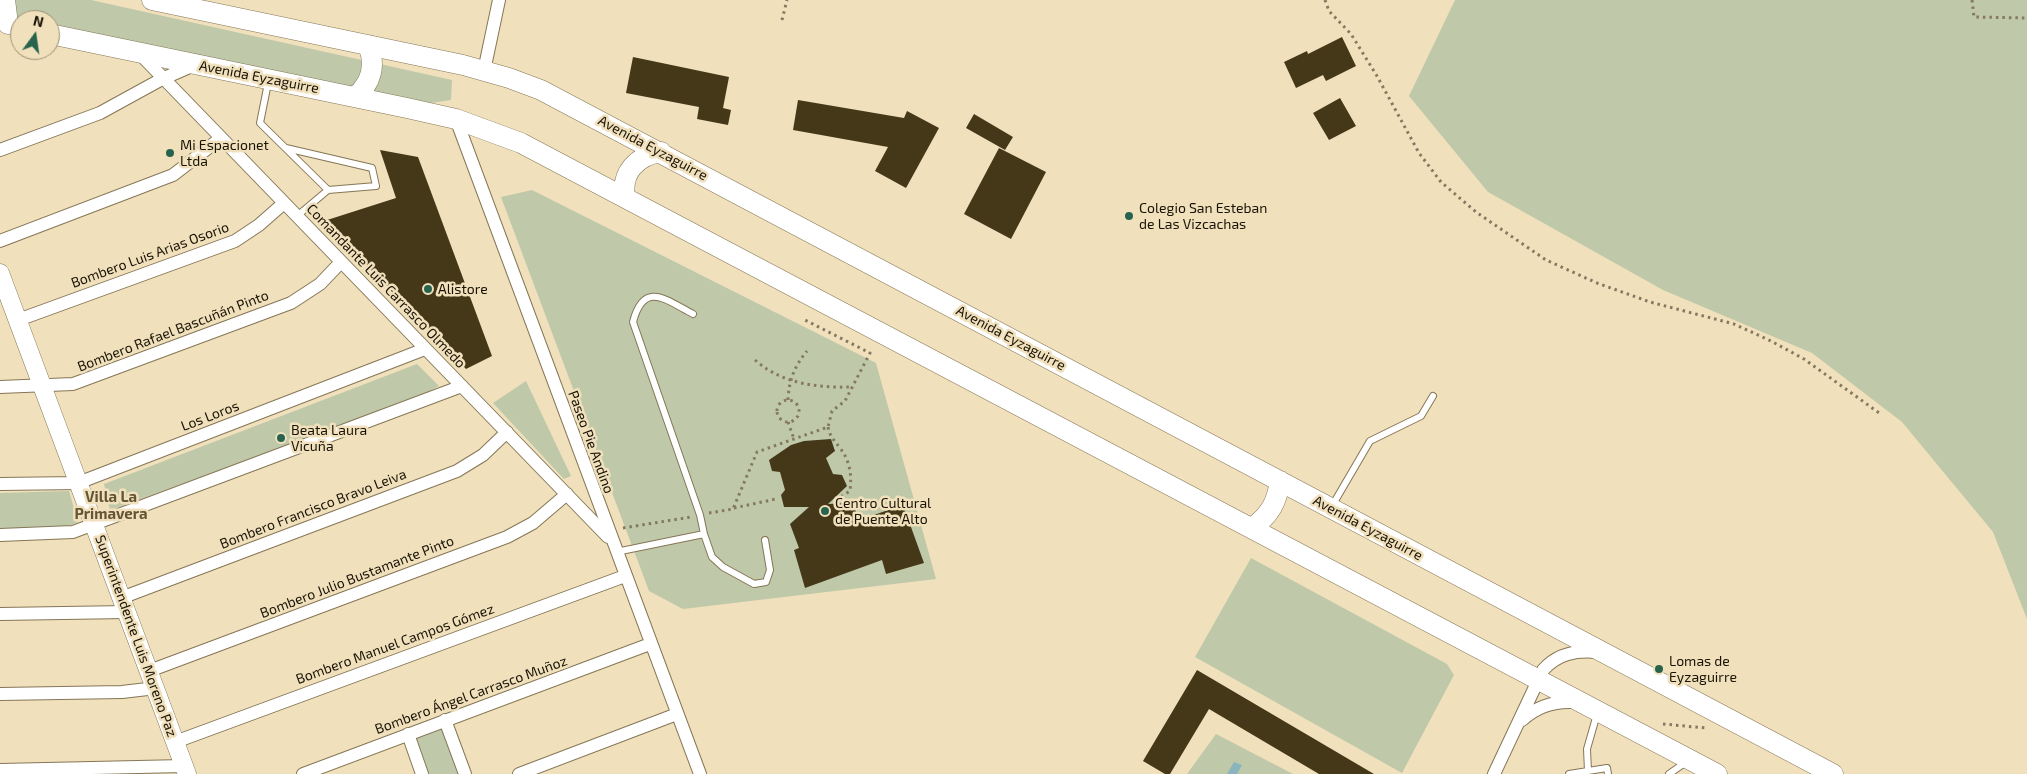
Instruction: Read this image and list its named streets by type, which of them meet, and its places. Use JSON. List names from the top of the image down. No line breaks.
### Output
{"streets":{"main road":["Avenida Eyzaguirre"],"street":["Bombero Luis Arias Osorio","Comandante Luis Carrasco Olmedo","Bombero Rafael Bascuñán Pinto","Los Loros","Paseo Pie Andino","Bombero Francisco Bravo Leiva","Bombero Julio Bustamante Pinto","Superintendente Luis Moreno Paz","Bombero Manuel Campos Gómez","Bombero Ángel Carrasco Muñoz"]},"crossings":[["Avenida Eyzaguirre","Comandante Luis Carrasco Olmedo"],["Avenida Eyzaguirre","Paseo Pie Andino"],["Bombero Luis Arias Osorio","Comandante Luis Carrasco Olmedo"],["Bombero Luis Arias Osorio","Superintendente Luis Moreno Paz"],["Comandante Luis Carrasco Olmedo","Bombero Rafael Bascuñán Pinto"],["Comandante Luis Carrasco Olmedo","Los Loros"],["Comandante Luis Carrasco Olmedo","Paseo Pie Andino"],["Comandante Luis Carrasco Olmedo","Bombero Francisco Bravo Leiva"],["Comandante Luis Carrasco Olmedo","Bombero Julio Bustamante Pinto"],["Bombero Rafael Bascuñán Pinto","Superintendente Luis Moreno Paz"],["Los Loros","Superintendente Luis Moreno Paz"],["Paseo Pie Andino","Bombero Manuel Campos Gómez"],["Paseo Pie Andino","Bombero Ángel Carrasco Muñoz"],["Bombero Francisco Bravo Leiva","Superintendente Luis Moreno Paz"],["Bombero Julio Bustamante Pinto","Superintendente Luis Moreno Paz"],["Superintendente Luis Moreno Paz","Bombero Manuel Campos Gómez"]],"districts":["Villa La Primavera"],"places":["Mi Espacionet Ltda","Colegio San Esteban de Las Vizcachas","Alistore","Beata Laura Vicuña","Centro Cultural de Puente Alto","Lomas de Eyzaguirre"],"north":"top"}
